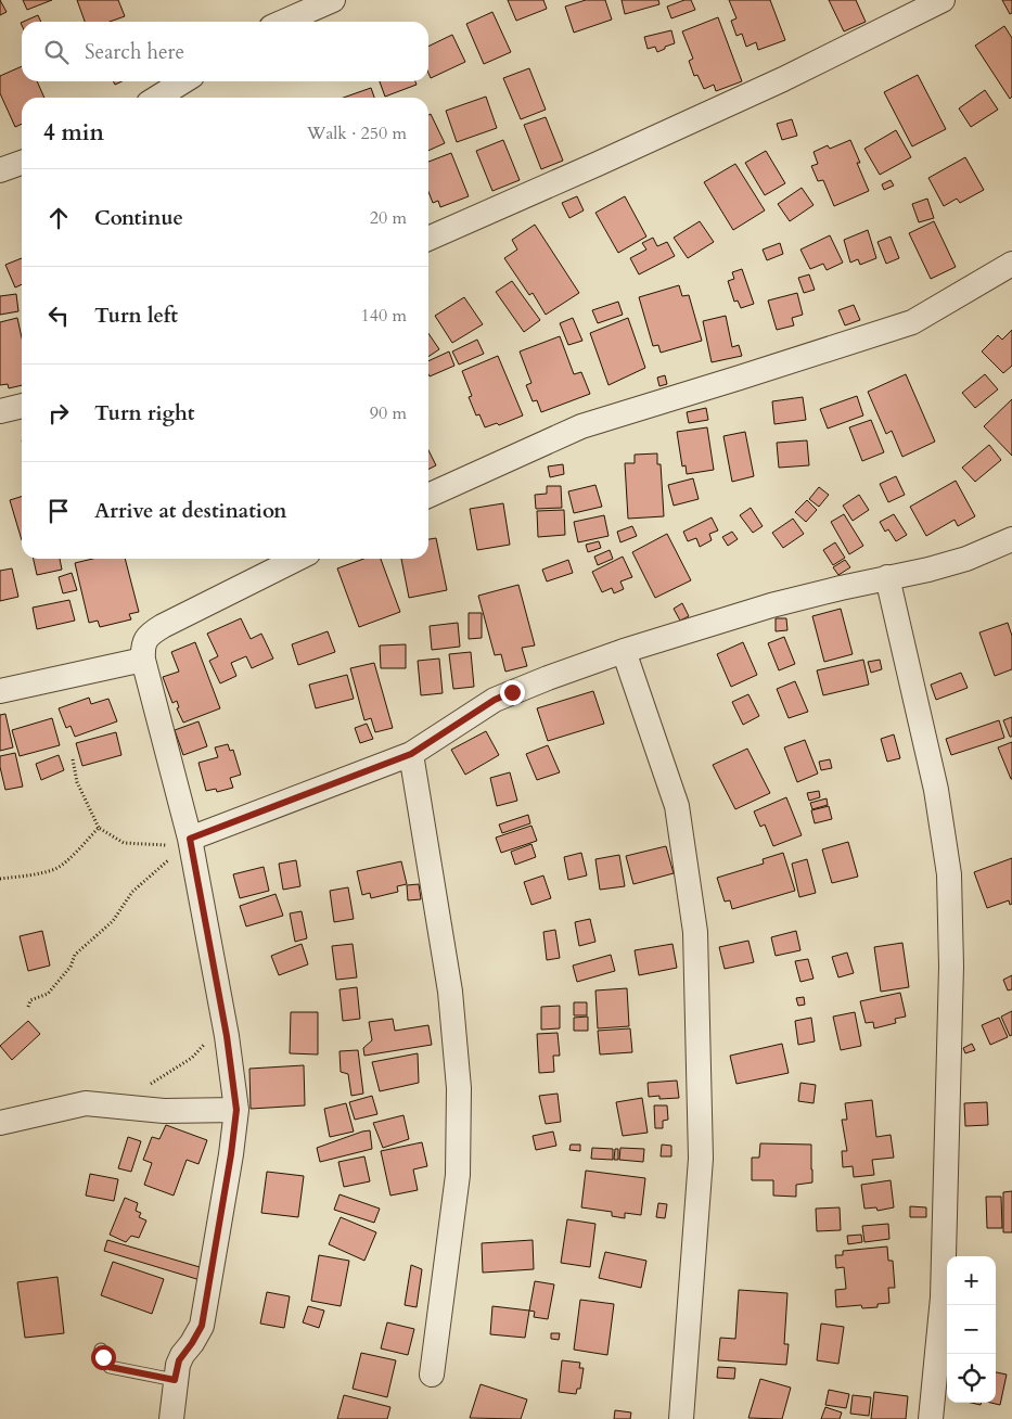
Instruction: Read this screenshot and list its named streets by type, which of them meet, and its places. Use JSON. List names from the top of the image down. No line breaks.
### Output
{"page":{"search":"Search here","heading":["4 min","Walk · 250 m"],"list":[["Continue","20 m"],["Turn left","140 m"],["Turn right","90 m"],"Arrive at destination"],"map_buttons":["+","−"]}}
